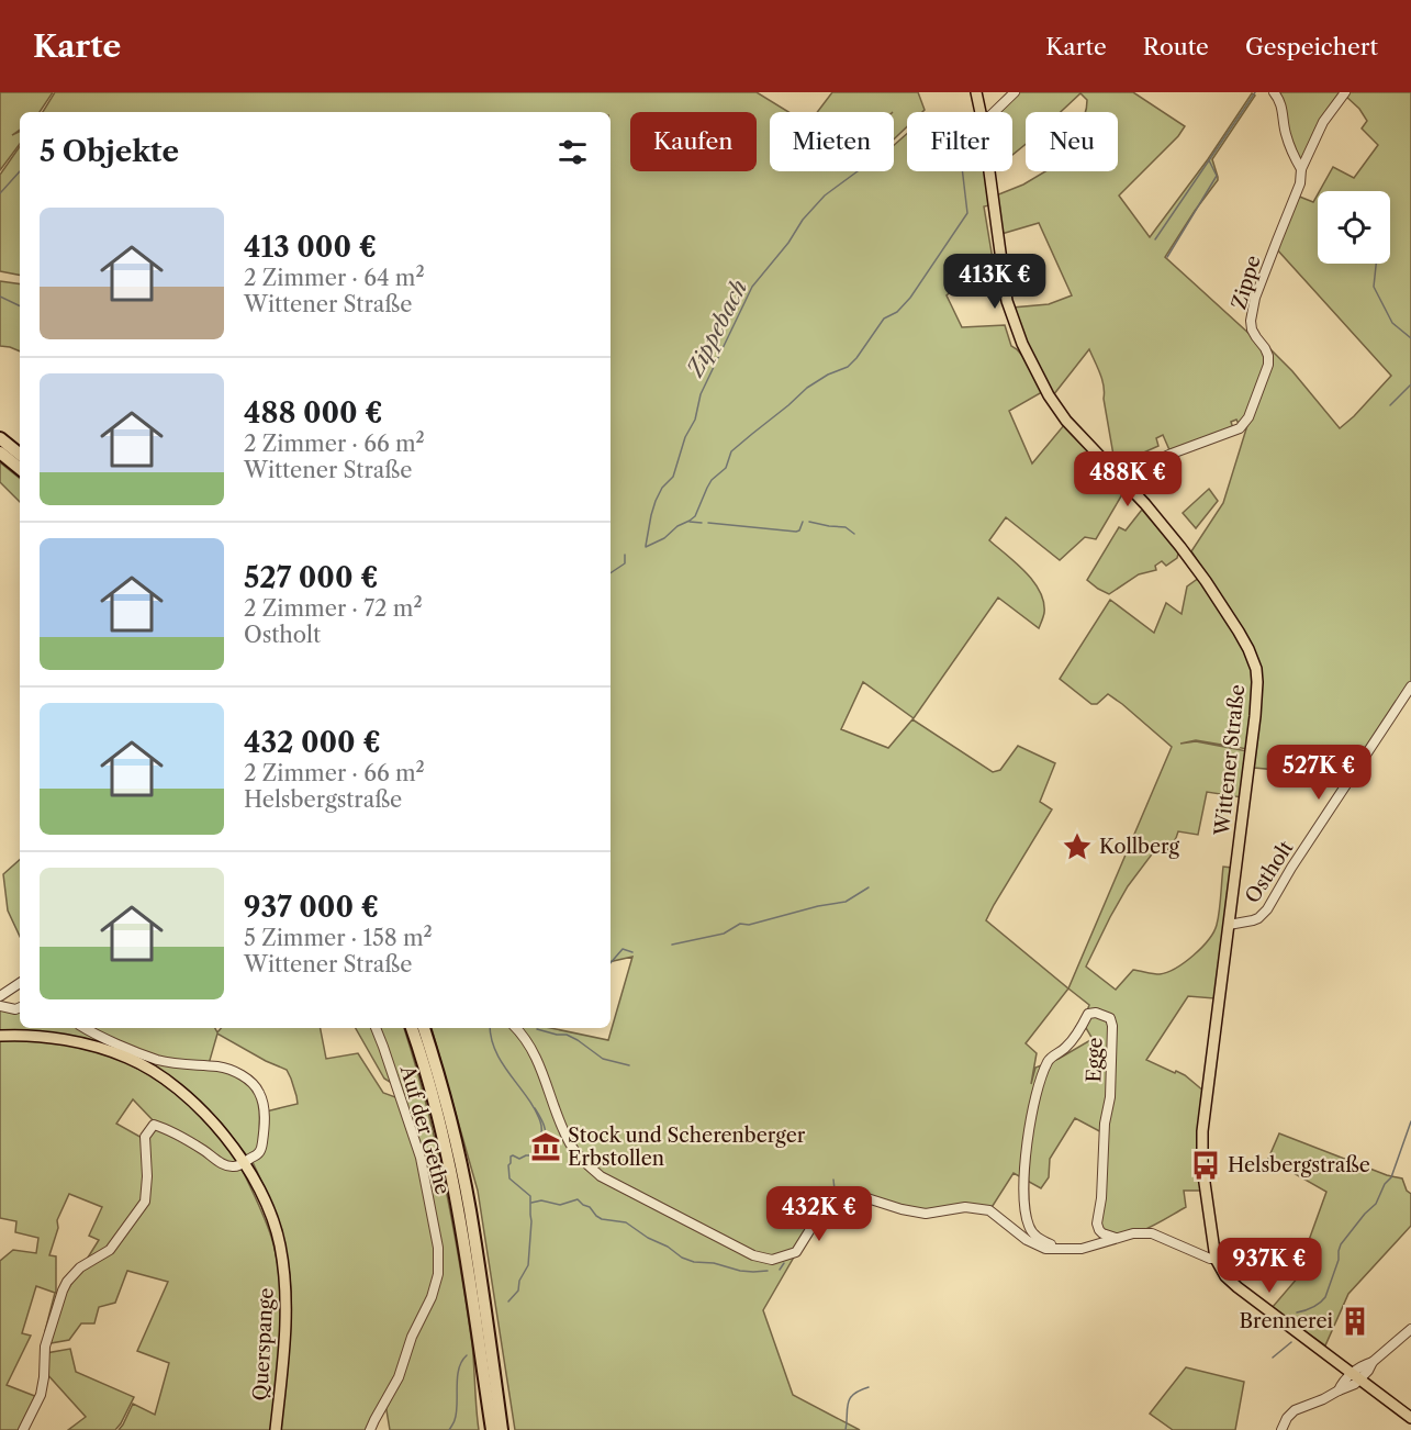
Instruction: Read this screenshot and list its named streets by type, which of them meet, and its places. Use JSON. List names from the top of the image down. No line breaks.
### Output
{"streets":{"main road":["Wittener Straße","Querspange"],"street":["Zippe","Ostholt","Egge","Auf der Gethe"]},"crossings":[["Zippe","Wittener Straße"],["Wittener Straße","Ostholt"]],"water":["Zippebach"],"places":{"place":["Kollberg"],"museum":["Stock und Scherenberger Erbstollen"],"bus stop":["Helsbergstraße"],"building":["Brennerei"]},"page":{"header":"Karte","nav":["Karte","Route","Gespeichert"],"chip":["Kaufen","Mieten","Filter","Neu"],"heading":"5 Objekte","list":[{"name":"413 000 €","note":"2 Zimmer · 64 m² · Wittener Straße"},{"name":"488 000 €","note":"2 Zimmer · 66 m² · Wittener Straße"},{"name":"527 000 €","note":"2 Zimmer · 72 m² · Ostholt"},{"name":"432 000 €","note":"2 Zimmer · 66 m² · Helsbergstraße"},{"name":"937 000 €","note":"5 Zimmer · 158 m² · Wittener Straße"}],"price":["413K €","488K €","527K €","432K €","937K €"]}}
